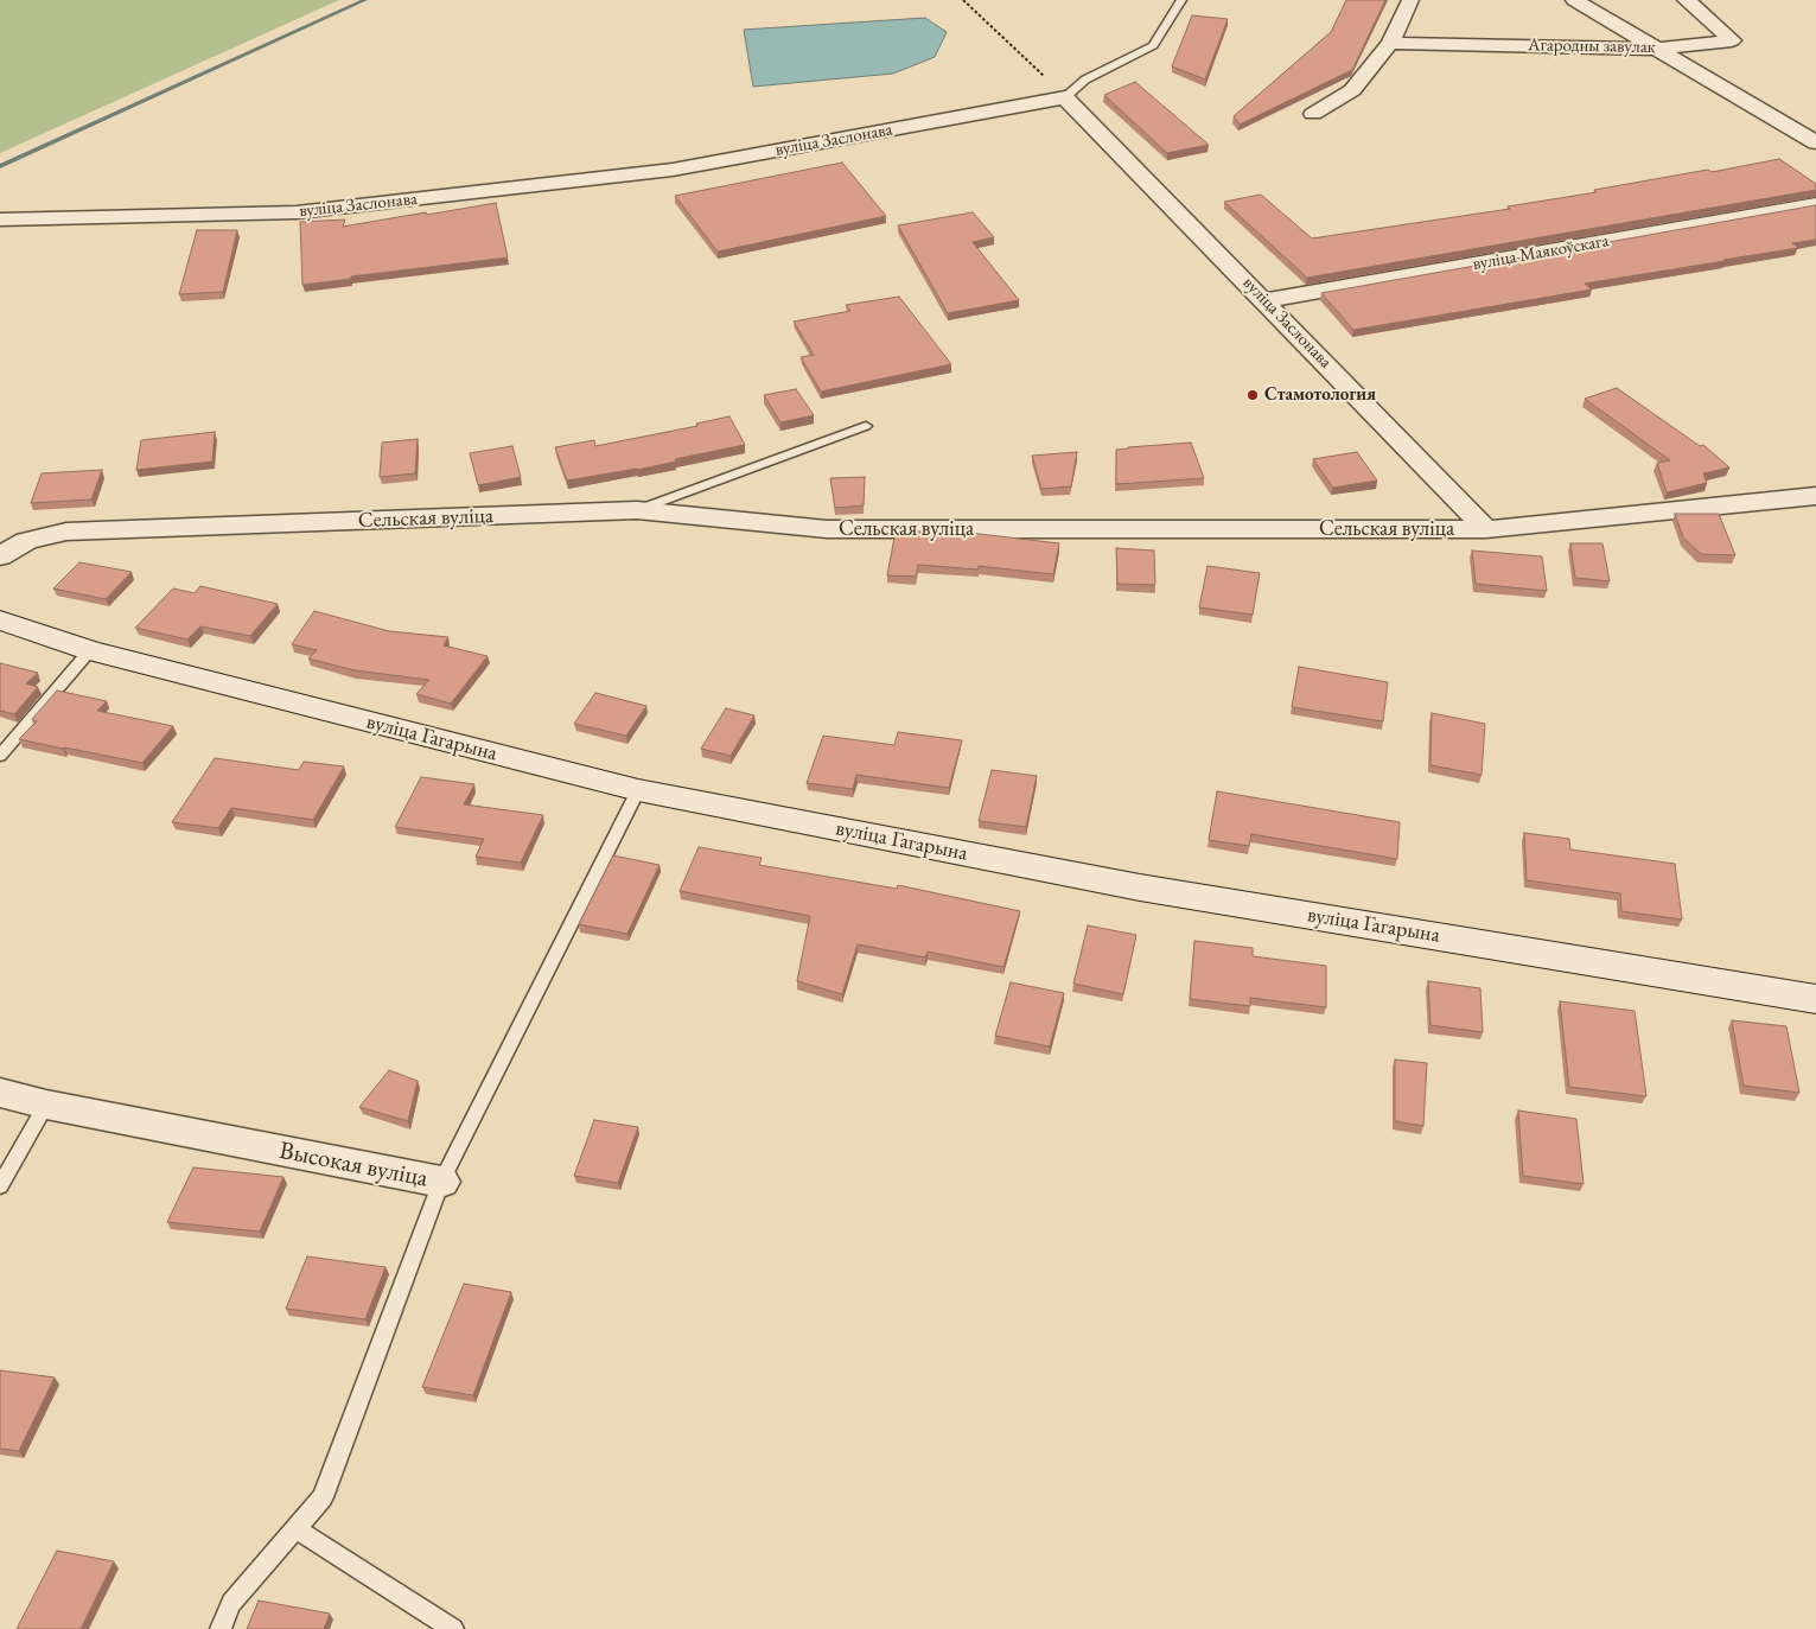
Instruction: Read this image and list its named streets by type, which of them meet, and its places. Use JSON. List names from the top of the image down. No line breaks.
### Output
{"streets":{"street":["Агародны завулак","вуліца Заслонава","вуліца Маякоўскага","Сельская вуліца","вуліца Гагарына","Высокая вуліца"]},"crossings":[["вуліца Заслонава","вуліца Маякоўскага"],["вуліца Заслонава","Сельская вуліца"]],"places":["Стамотология"]}
